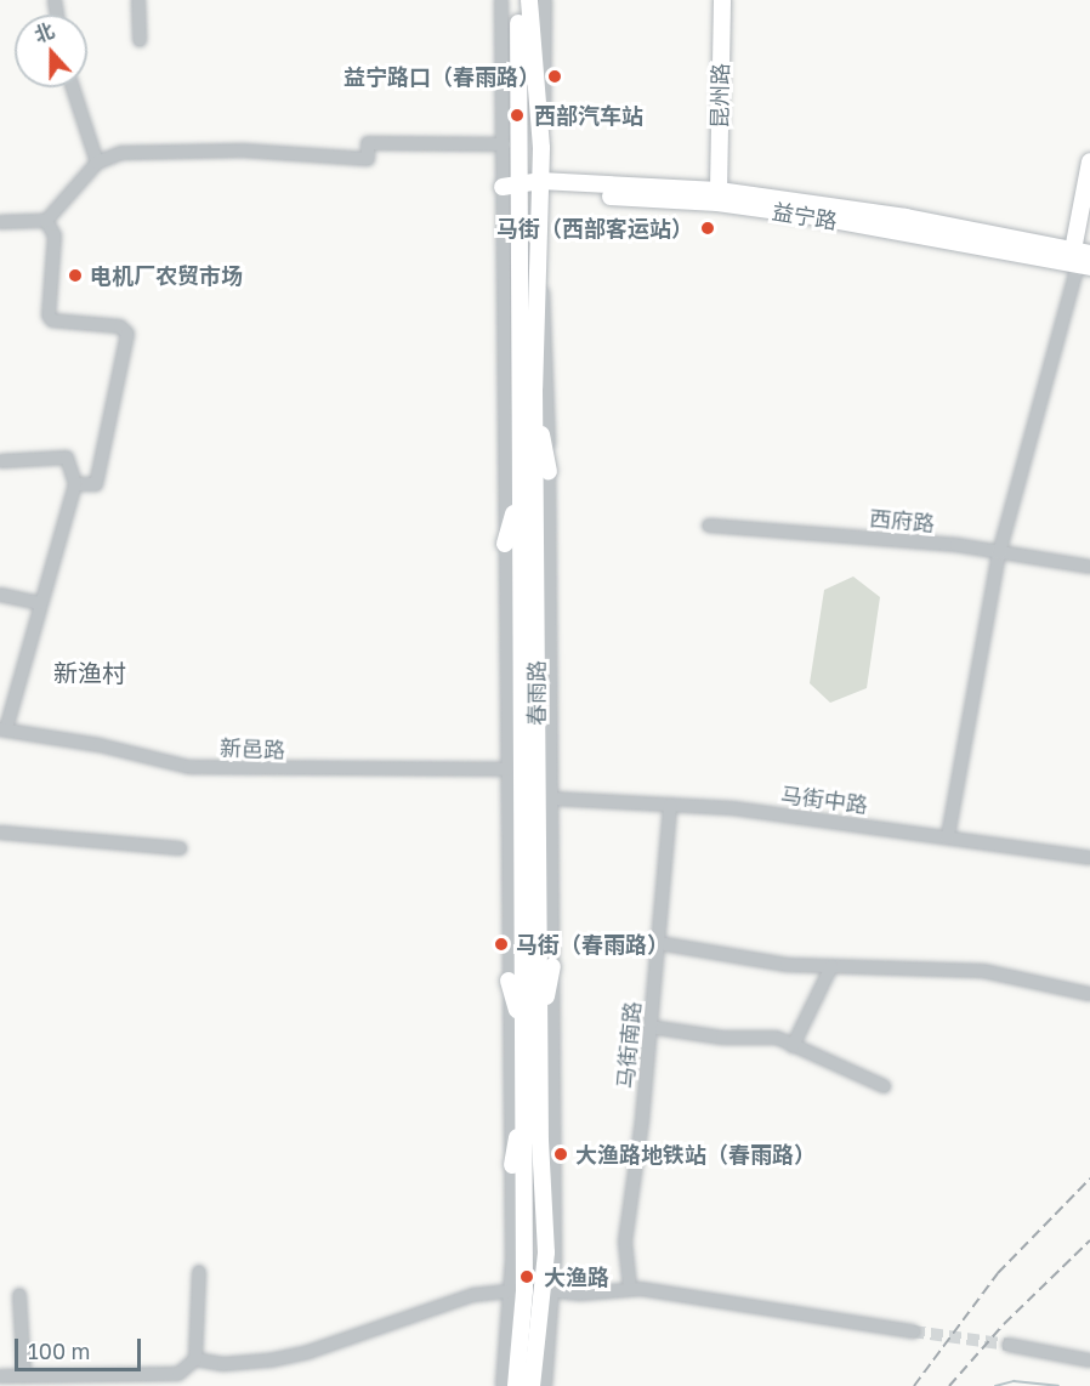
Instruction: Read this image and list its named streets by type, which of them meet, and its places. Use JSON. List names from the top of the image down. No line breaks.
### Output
{"streets":{"main road":["昆州路","益宁路","春雨路"],"street":["西府路","新邑路","马街中路","马街南路"]},"crossings":[["昆州路","益宁路"],["益宁路","春雨路"],["马街中路","马街南路"]],"districts":["新渔村"],"places":["益宁路口（春雨路）","西部汽车站","马街（西部客运站）","电机厂农贸市场","马街（春雨路）","大渔路地铁站（春雨路）","大渔路"],"scale_bar":"100 m","north":"top"}
